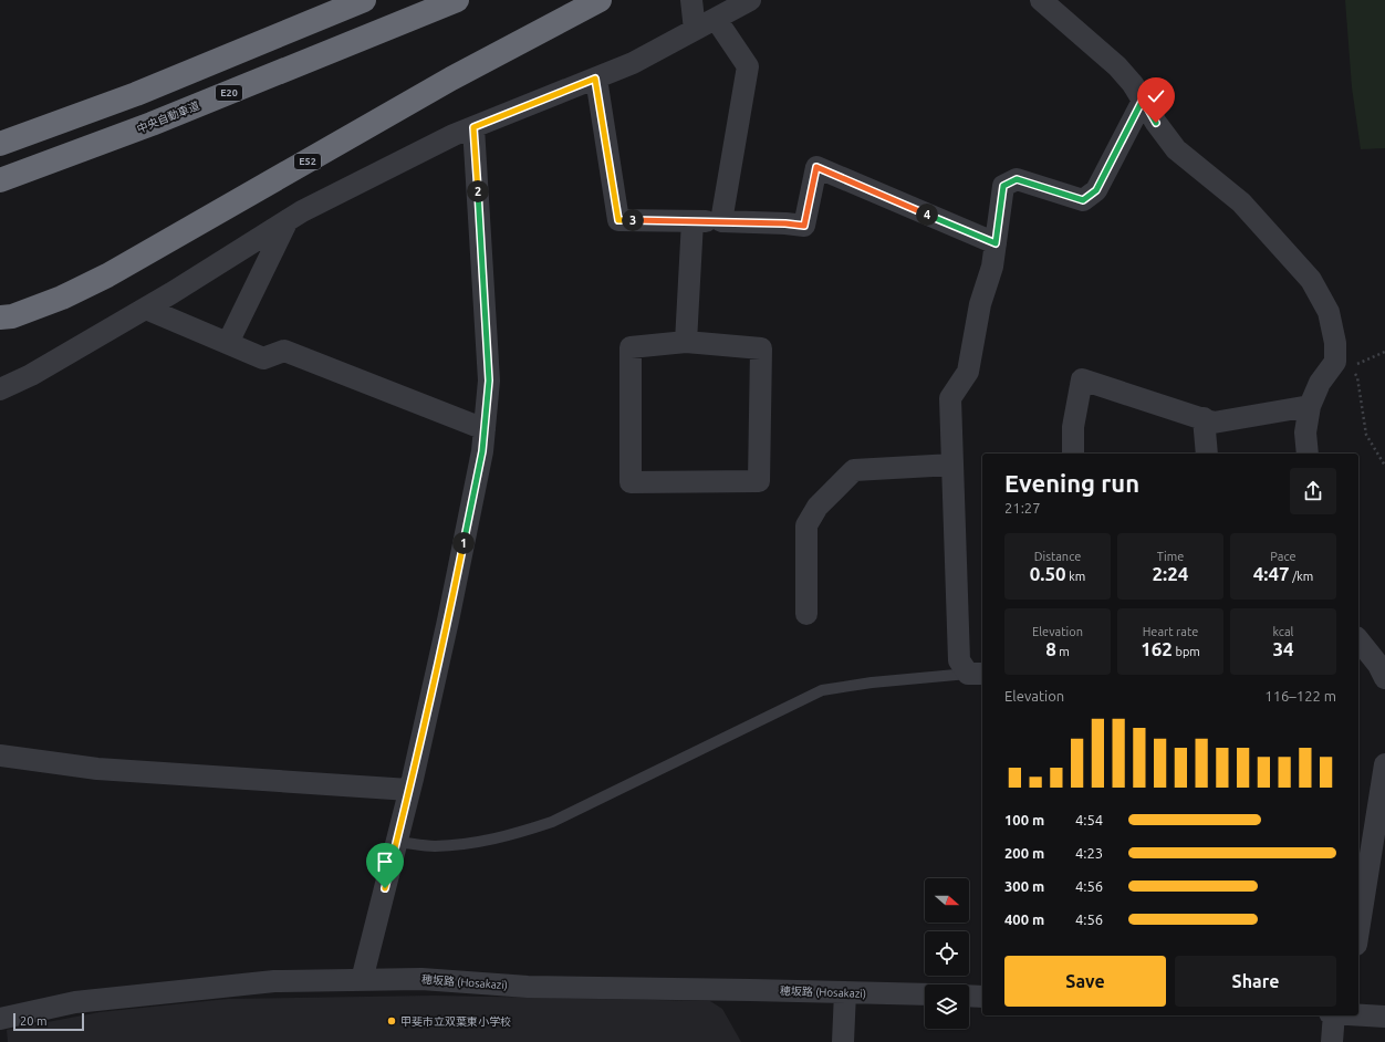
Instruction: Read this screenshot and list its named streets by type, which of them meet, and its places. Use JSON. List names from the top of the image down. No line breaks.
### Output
{"streets":{"highway":["E20","中央自動車道","E52"],"street":["穂坂路 (Hosakazi)"]},"places":["甲斐市立双葉東小学校"],"scale_bar":"20 m","north":"right","page":{"pins":["2","4","3","1"],"heading":["Evening run","21:27"],"stats":[["Distance","0.50 km"],["Time","2:24"],["Pace","4:47 /km"],["Elevation","8 m"],["Heart rate","162 bpm"],["kcal","34"]],"chart":["Elevation","116–122 m"],"list":[{"name":"100 m","note":"4:54"},{"name":"200 m","note":"4:23"},{"name":"300 m","note":"4:56"},{"name":"400 m","note":"4:56"}],"buttons":["Save","Share"],"scale":"20 m"}}
